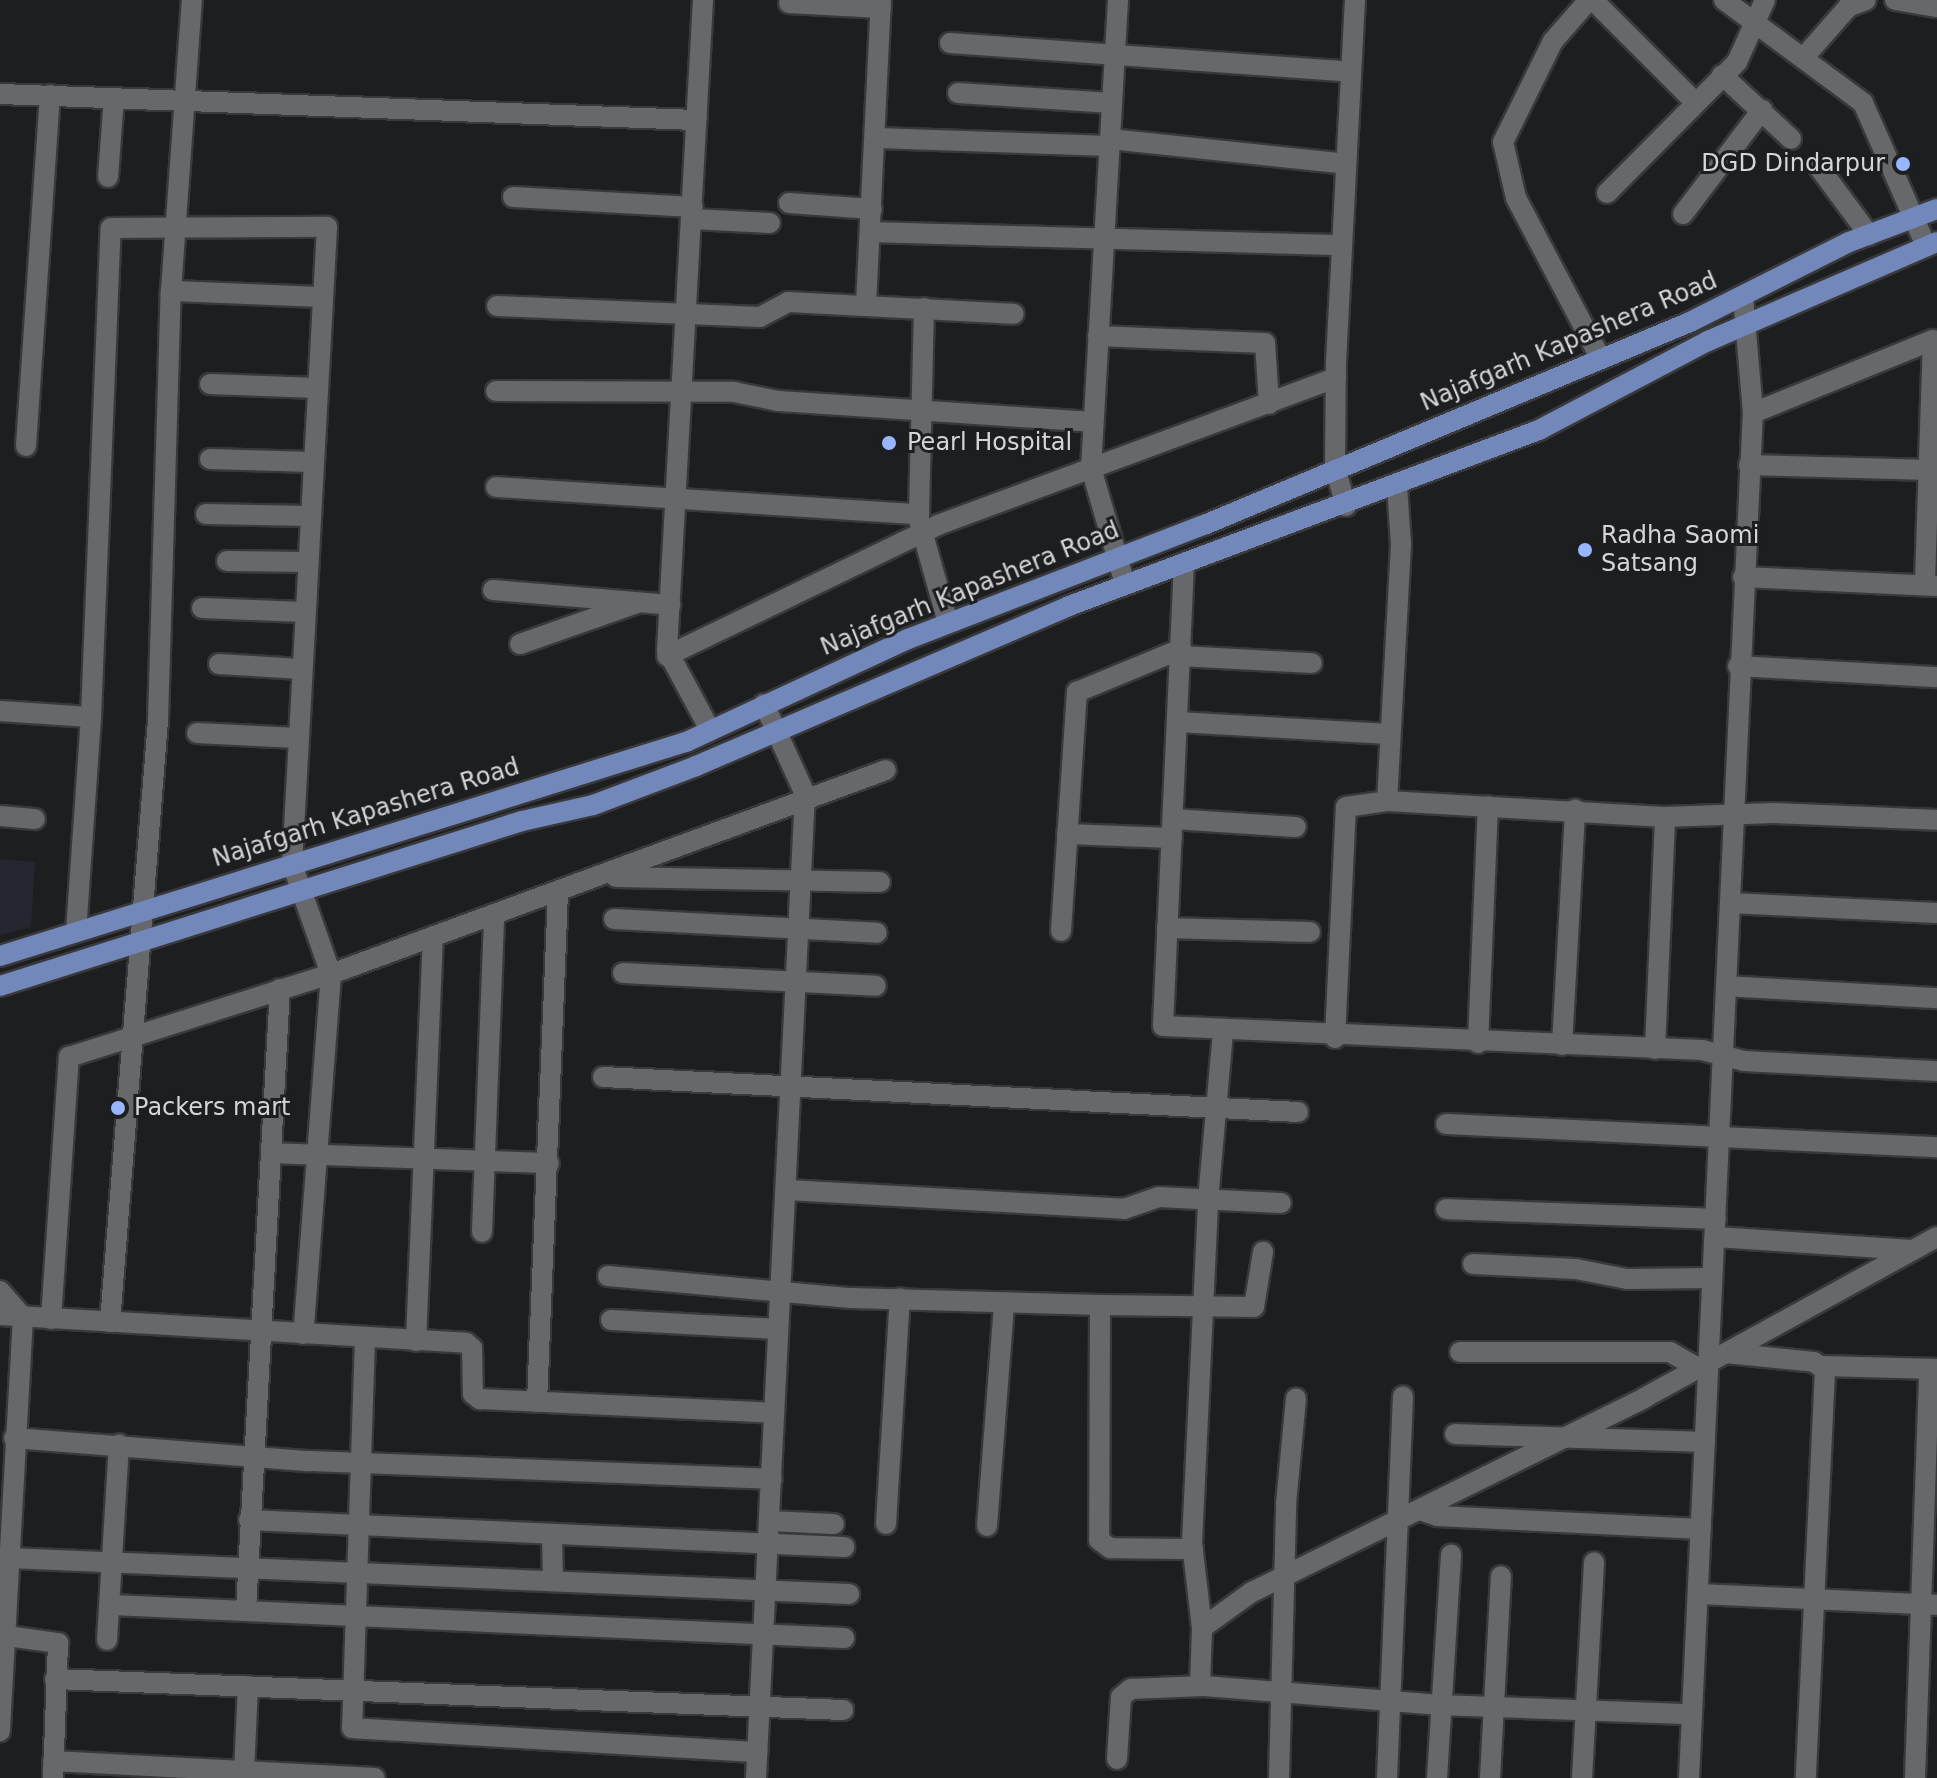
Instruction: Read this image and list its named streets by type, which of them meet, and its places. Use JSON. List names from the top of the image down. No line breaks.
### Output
{"streets":{"main road":["Najafgarh Kapashera Road"]},"places":["DGD Dindarpur","Pearl Hospital","Radha Saomi Satsang","Packers mart"]}
